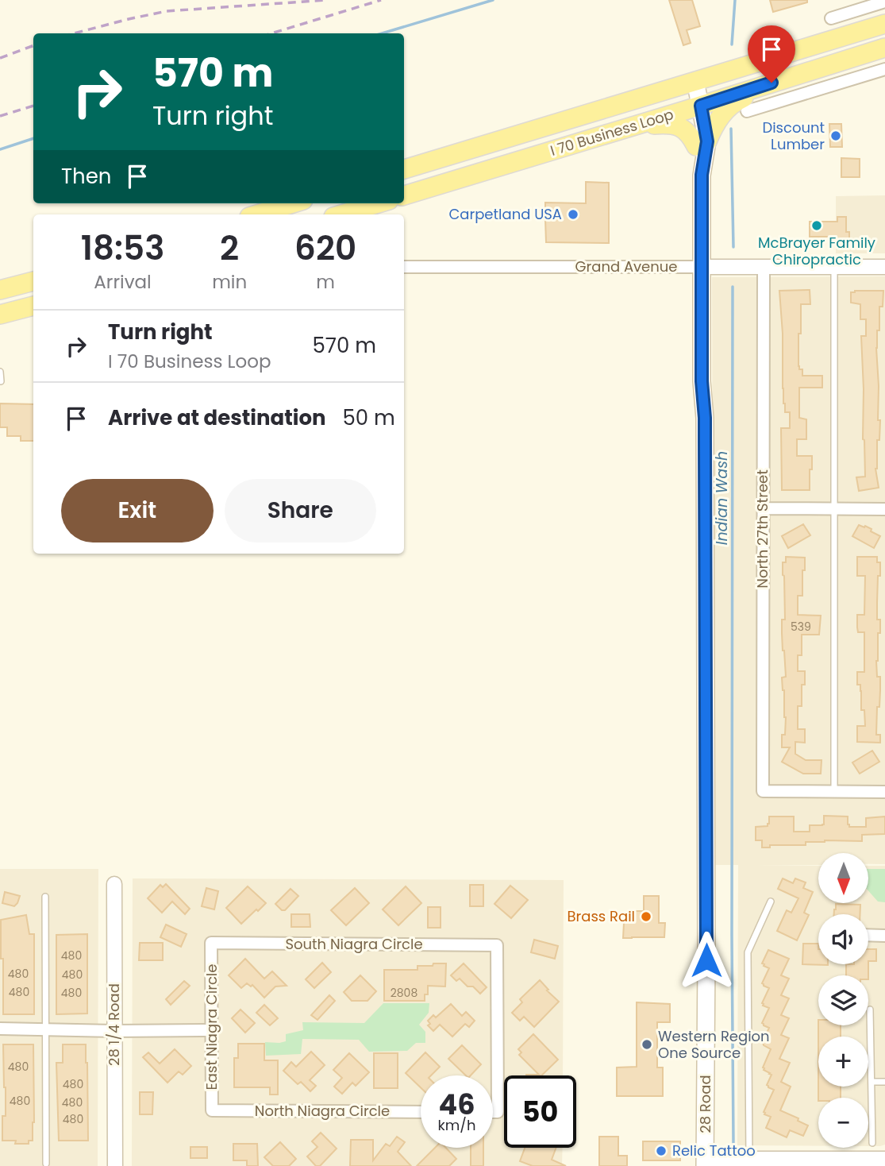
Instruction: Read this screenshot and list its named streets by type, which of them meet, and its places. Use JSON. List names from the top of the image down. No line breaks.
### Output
{"streets":{"main road":["I 70 Business Loop","28 Road"],"street":["Grand Avenue","North 27th Street","South Niagra Circle","28 1/4 Road","East Niagra Circle","North Niagra Circle"]},"crossings":[["I 70 Business Loop","28 Road"],["Grand Avenue","North 27th Street"],["Grand Avenue","28 Road"],["South Niagra Circle","East Niagra Circle"],["East Niagra Circle","North Niagra Circle"]],"water":["Indian Wash"],"places":["Discount Lumber","Carpetland USA","McBrayer Family Chiropractic","Brass Rail","Western Region One Source","Relic Tattoo"],"house_numbers":["539","480","480","480","480","480","2808","480","480","480","480","480"],"north":"bottom","page":{"turn":["570 m","Turn right"],"then":"Then","eta":["18:53","Arrival","2","min","620","m"],"list":[{"name":"Turn right","note":"I 70 Business Loop","value":"570 m"},{"name":"Arrive at destination","value":"50 m"}],"buttons":["Exit","Share"],"map_buttons":["+","−"],"speed":"46 km/h","limit":"50"}}
